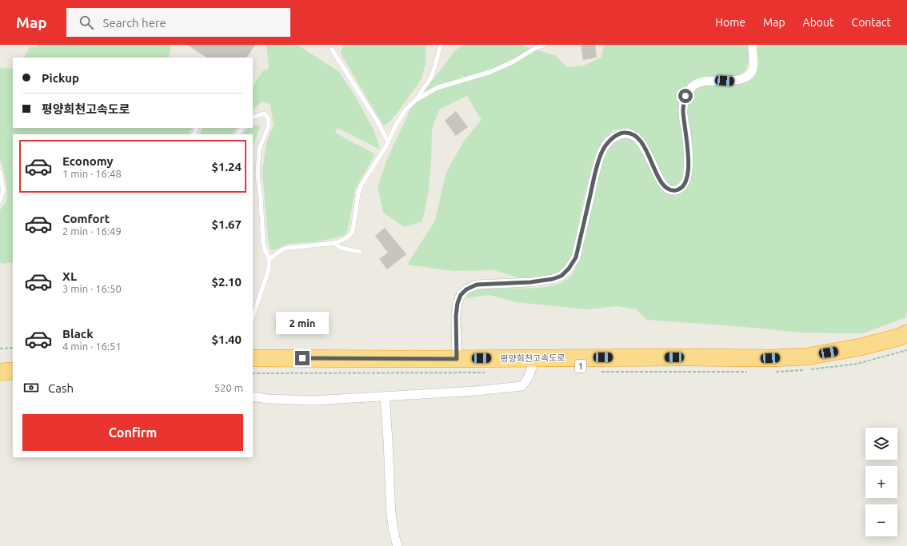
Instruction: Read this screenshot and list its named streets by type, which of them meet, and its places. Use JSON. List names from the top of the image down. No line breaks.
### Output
{"streets":{"highway":["평양희천고속도로","1"]},"page":{"header":"Map","search":"Search here","nav":["Home","Map","About","Contact"],"banner":["Pickup","평양희천고속도로"],"list":[{"name":"Economy","note":"1 min · 16:48","value":"$1.24"},{"name":"Comfort","note":"2 min · 16:49","value":"$1.67"},{"name":"XL","note":"3 min · 16:50","value":"$2.10"},{"name":"Black","note":"4 min · 16:51","value":"$1.40"}],"bubble":"2 min","pay":["Cash","520 m"],"buttons":"Confirm","map_buttons":["+","−"]}}
